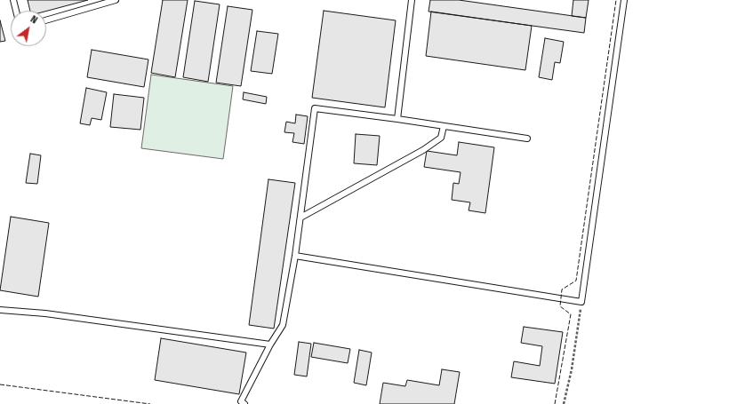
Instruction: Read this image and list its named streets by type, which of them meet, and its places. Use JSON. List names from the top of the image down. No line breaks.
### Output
{"north":"top right"}
